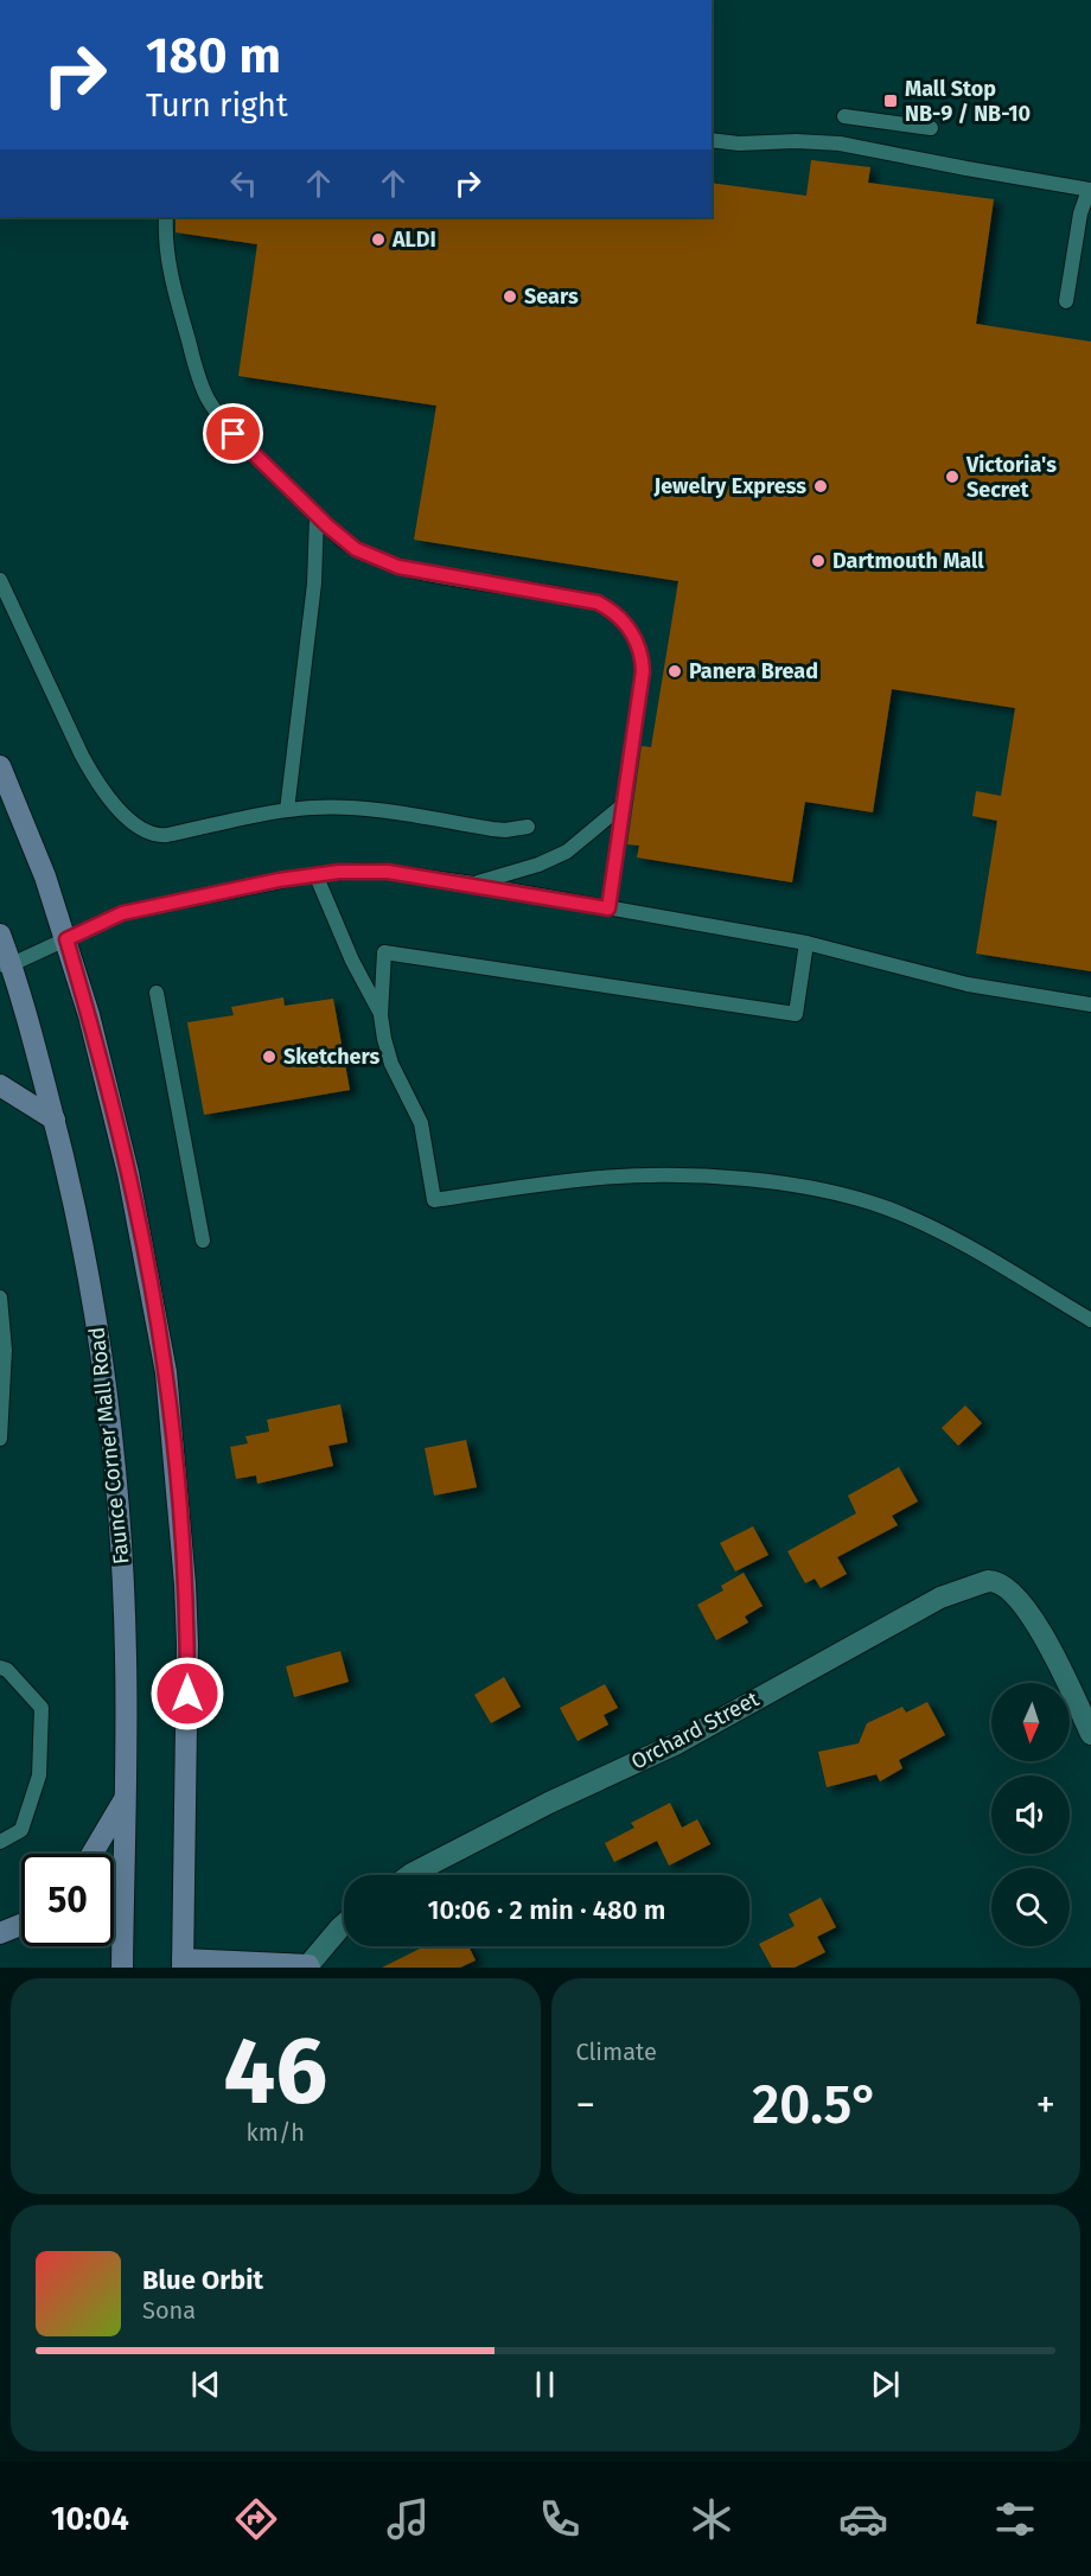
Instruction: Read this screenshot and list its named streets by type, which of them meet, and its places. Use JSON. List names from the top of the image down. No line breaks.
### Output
{"streets":{"main road":["Faunce Corner Mall Road"],"street":["Orchard Street"]},"places":{"transit":["Mall Stop NB-9 / NB-10"],"other":["ALDI","Sears","Victoria's Secret","Jewelry Express","Dartmouth Mall","Panera Bread","Sketchers"]},"north":"bottom","page":{"turn":["180 m","Turn right"],"limit":"50","trip":"10:06 · 2 min · 480 m","tile":[["46","km/h"],"Climate"],"heat":["−","20.5°","+"],"song":["Blue Orbit","Sona"],"tabs":"10:04"}}
